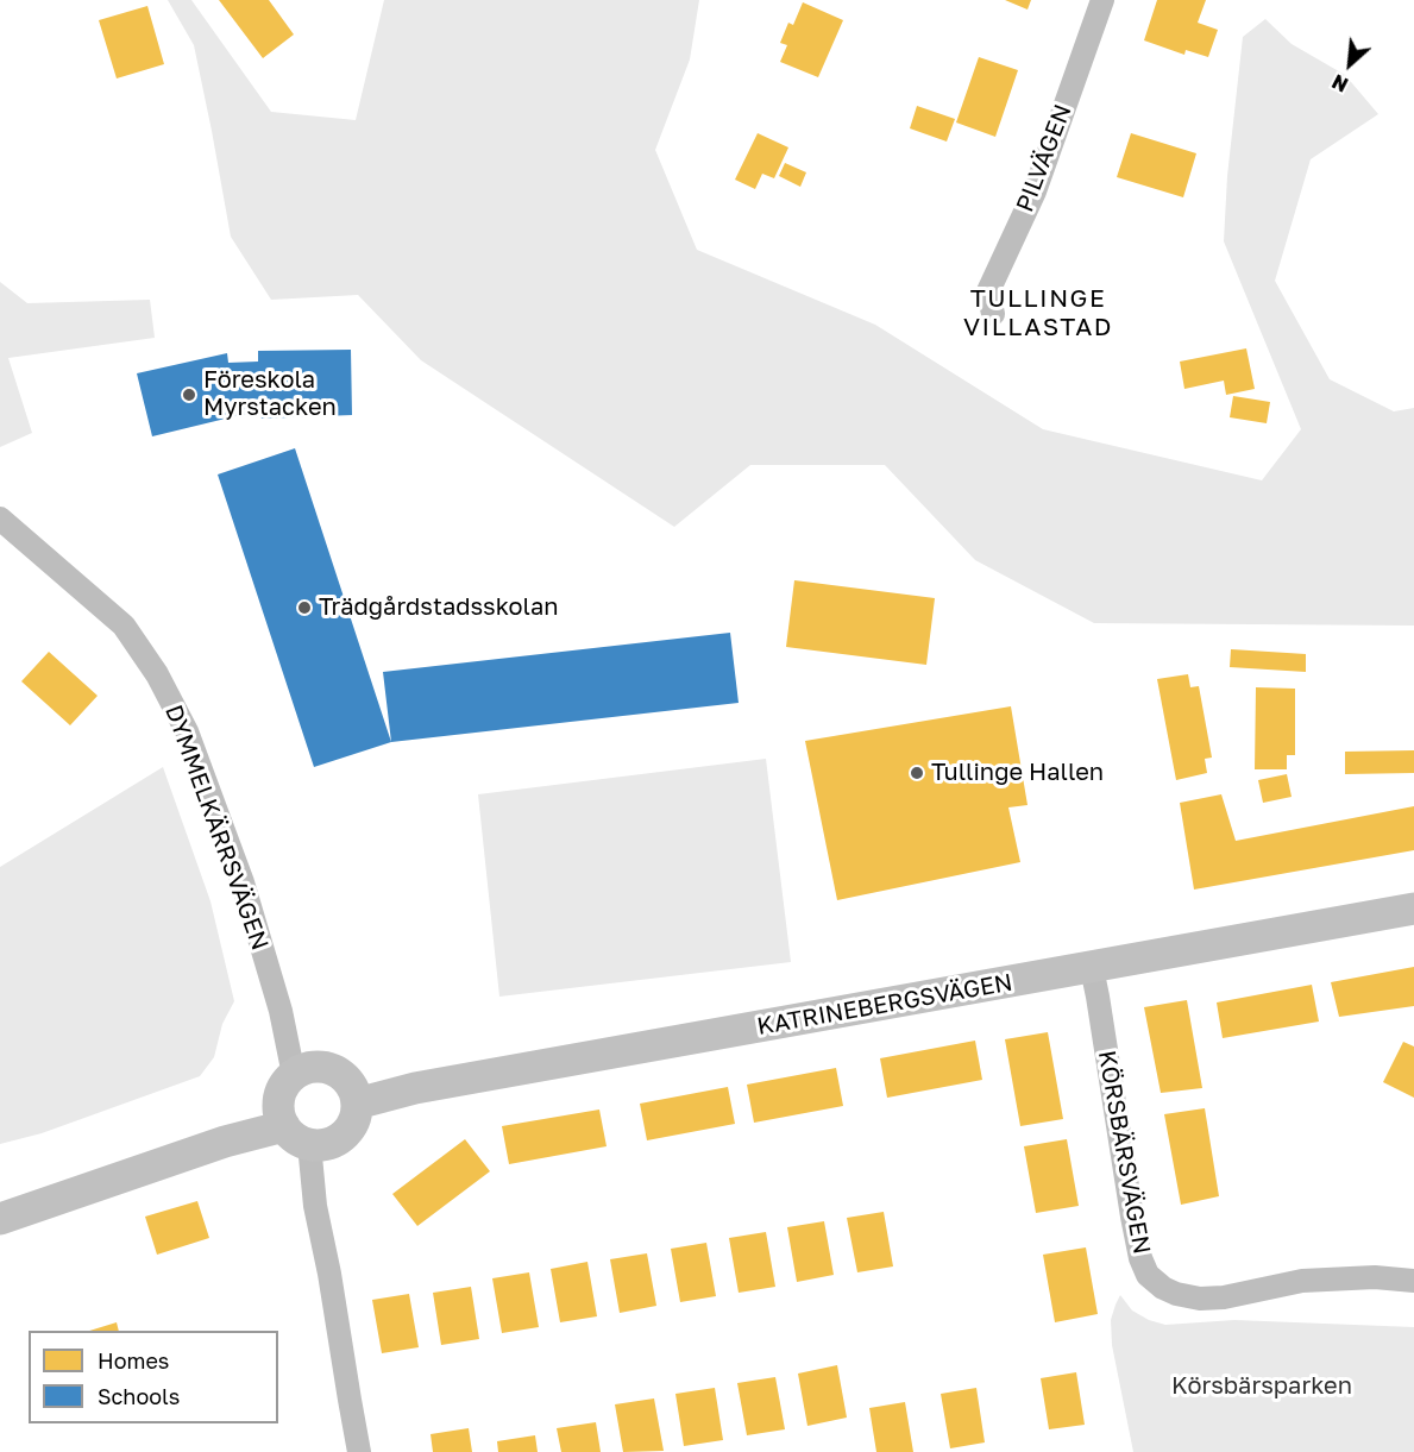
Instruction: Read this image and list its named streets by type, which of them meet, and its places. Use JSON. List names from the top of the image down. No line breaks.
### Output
{"streets":{"street":["PILVÄGEN","DYMMELKÄRRSVÄGEN","KATRINEBERGSVÄGEN","KÖRSBÄRSVÄGEN"]},"crossings":[["DYMMELKÄRRSVÄGEN","KATRINEBERGSVÄGEN"],["KATRINEBERGSVÄGEN","KÖRSBÄRSVÄGEN"]],"districts":["TULLINGE VILLASTAD"],"parks":["Körsbärsparken"],"places":["Föreskola Myrstacken","Trädgårdstadsskolan","Tullinge Hallen"],"legend":["Homes","Schools"],"north":"bottom left"}
